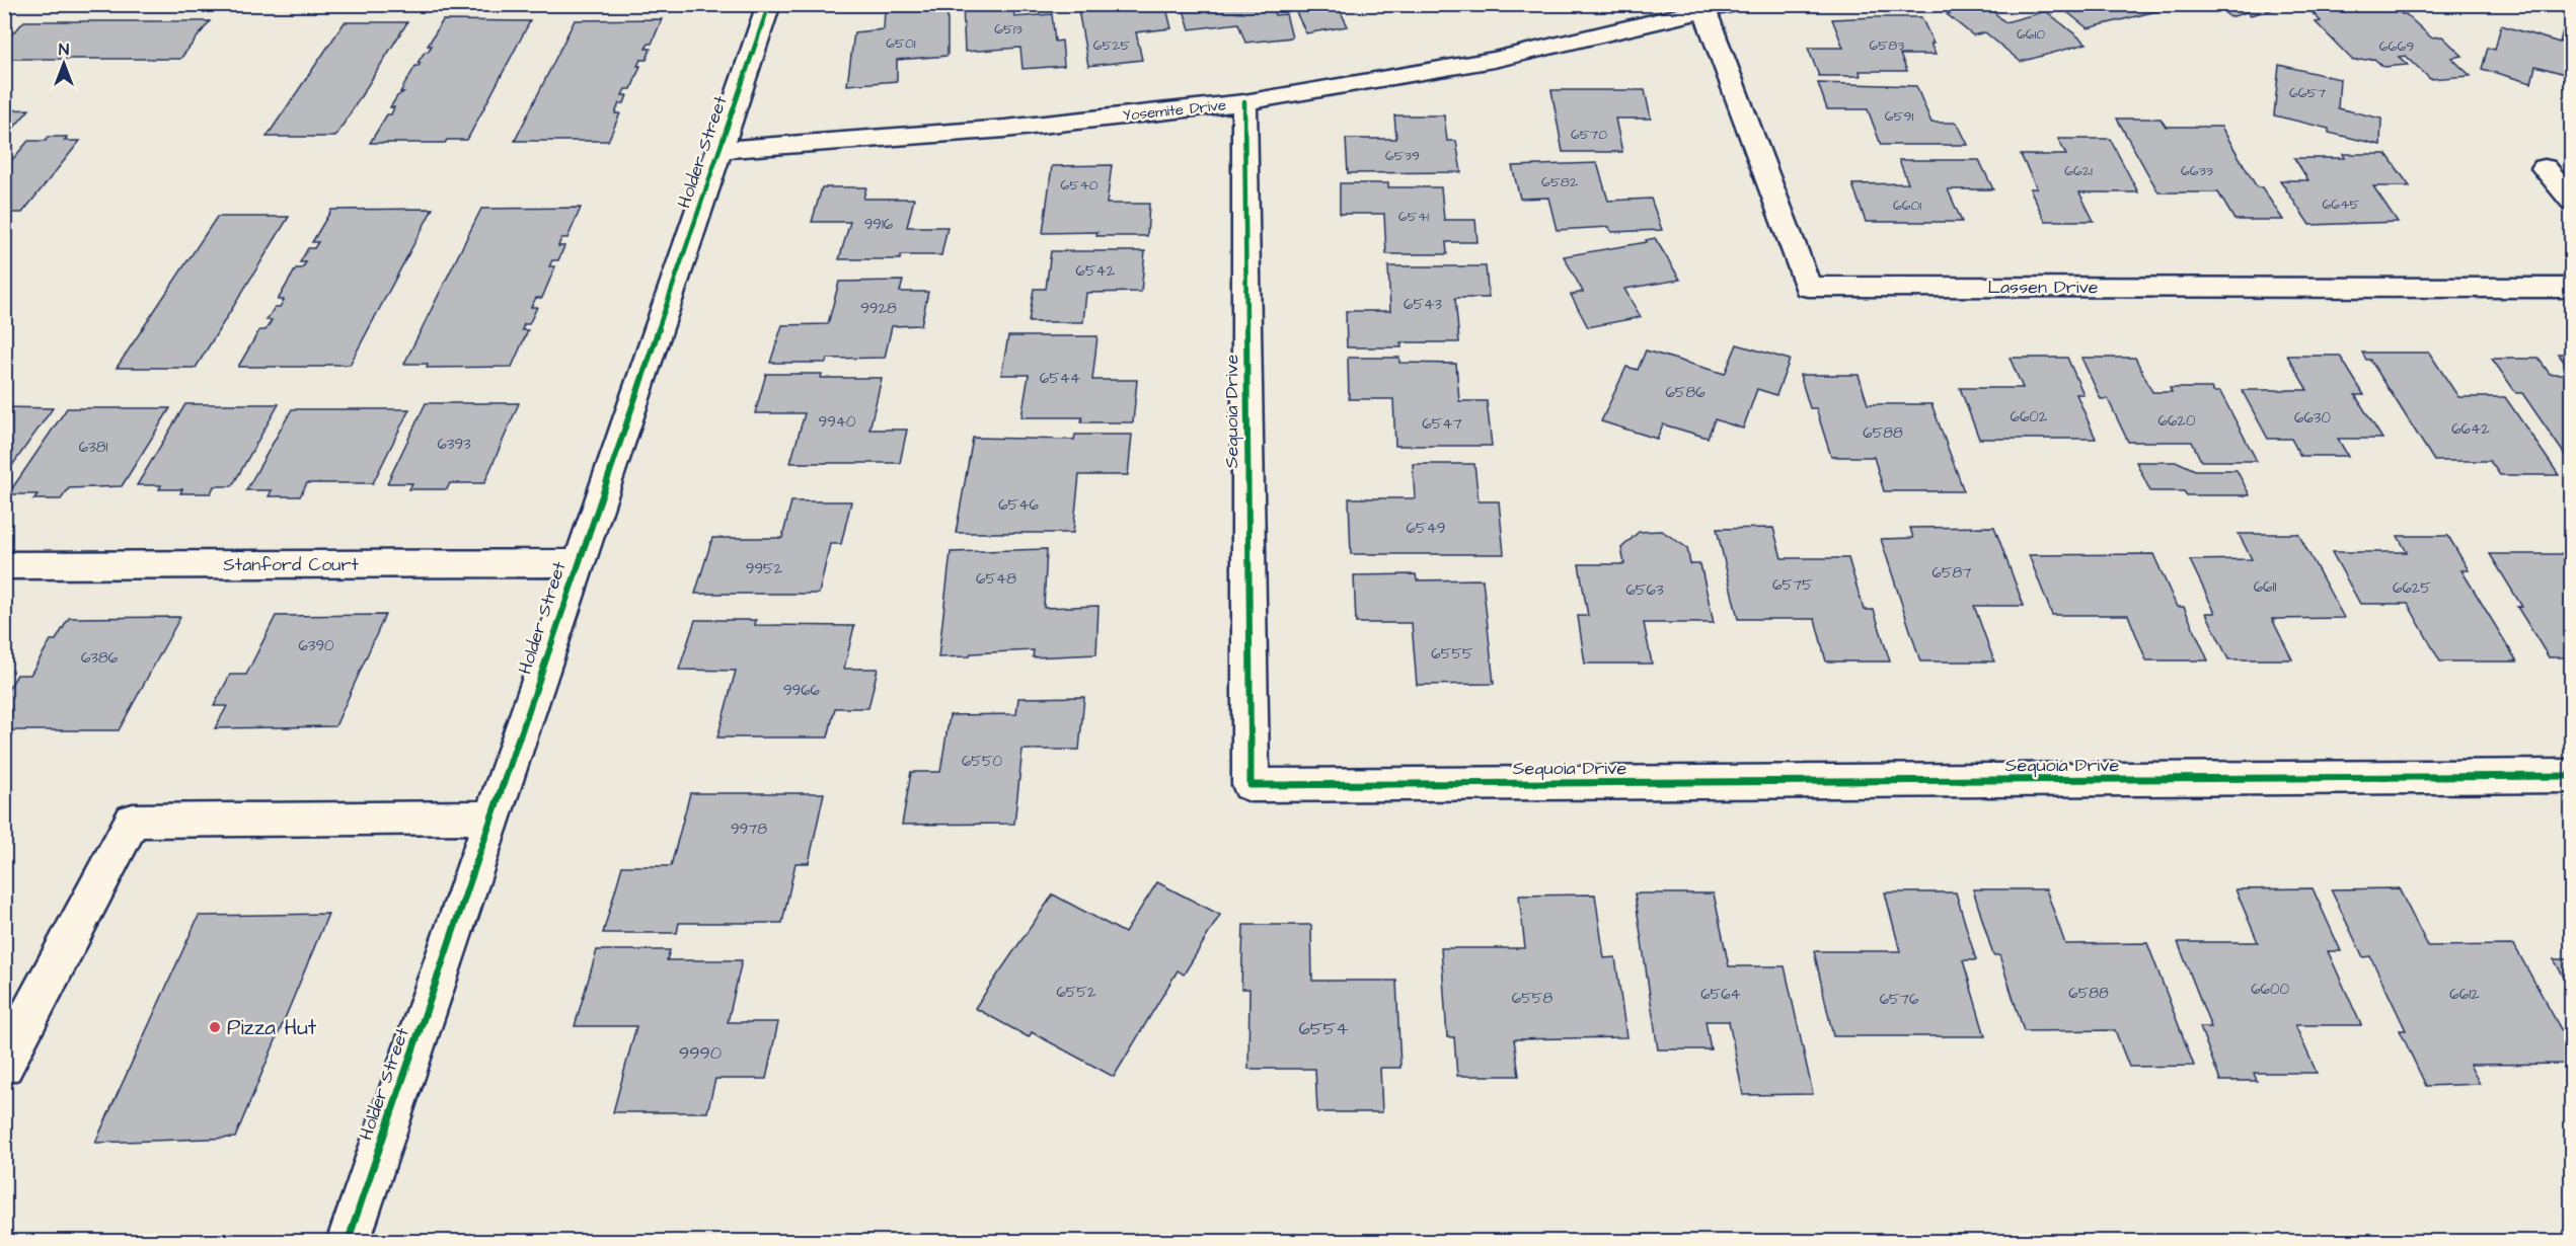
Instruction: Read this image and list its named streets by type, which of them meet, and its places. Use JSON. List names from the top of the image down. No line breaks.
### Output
{"streets":{"street":["Yosemite Drive","Holder Street","Lassen Drive","Sequoia Drive","Stanford Court"]},"crossings":[["Yosemite Drive","Holder Street"],["Yosemite Drive","Lassen Drive"],["Yosemite Drive","Sequoia Drive"],["Holder Street","Stanford Court"]],"places":["Pizza Hut"],"house_numbers":["6513","6610","6501","6525","6583","6669","6657","6591","6570","6539","6621","6633","6582","6540","6645","6601","6541","9916","6542","6543","9928","6544","6586","6602","6630","6620","9940","6547","6642","6588","6393","6381","6546","6549","9952","6587","6548","6575","6611","6625","6563","6390","6555","6386","9966","6550","9978","6600","6552","6588","6564","6612","6558","6576","6554","9990"],"north":"top"}
